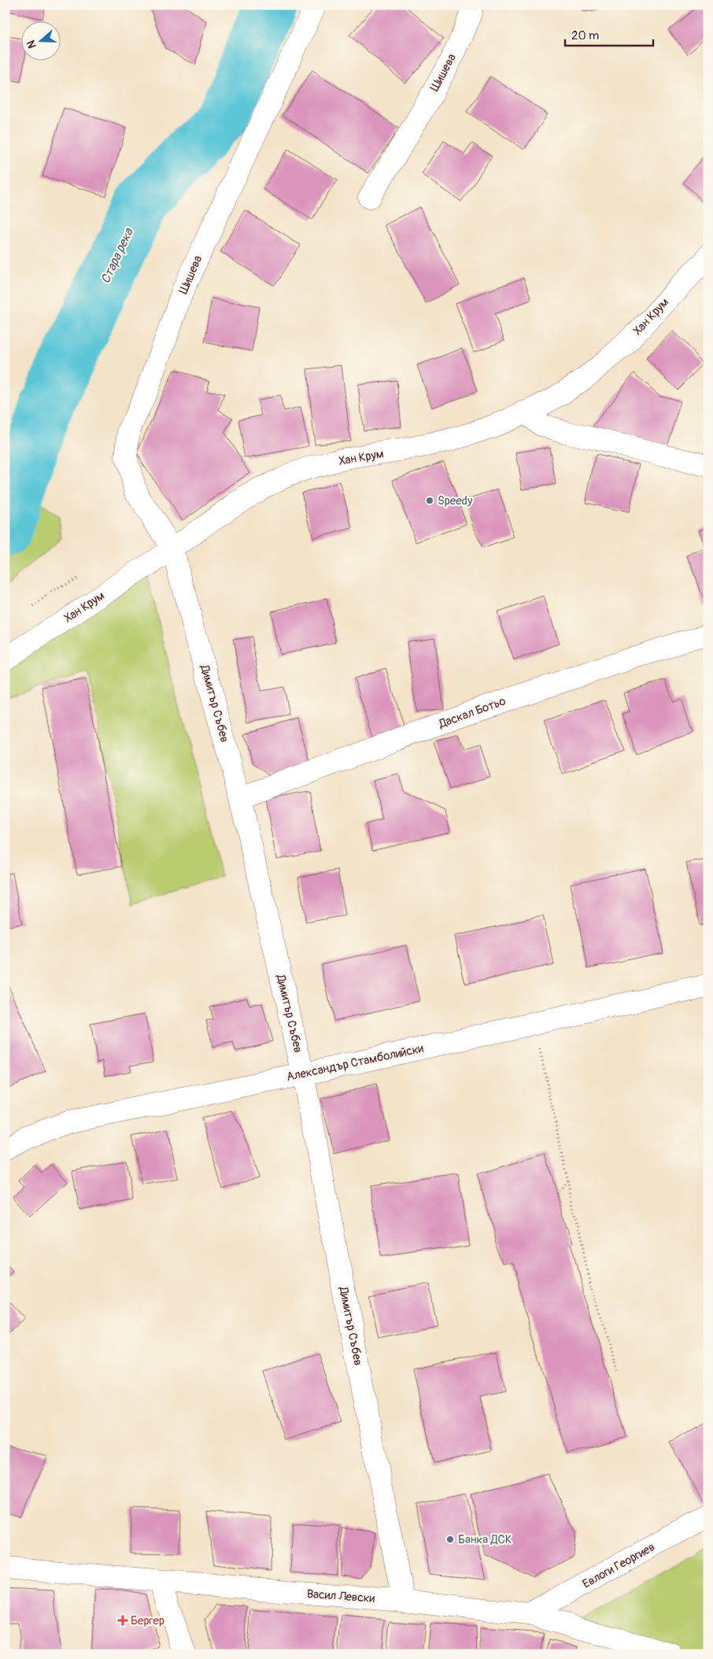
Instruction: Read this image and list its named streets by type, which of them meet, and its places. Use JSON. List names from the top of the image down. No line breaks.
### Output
{"streets":{"street":["Шишева","Хан Крум","Димитър Събев","Даскал Ботьо","Александър Стамболийски","Евлоги Георгиев","Васил Левски"]},"crossings":[["Шишева","Хан Крум"],["Шишева","Димитър Събев"],["Хан Крум","Димитър Събев"],["Димитър Събев","Даскал Ботьо"],["Димитър Събев","Александър Стамболийски"],["Димитър Събев","Васил Левски"],["Евлоги Георгиев","Васил Левски"]],"water":["Стара река"],"places":{"other":["Speedy","Банка ДСК"],"health":["Бергер"]},"scale_bar":"20 m","north":"left"}
